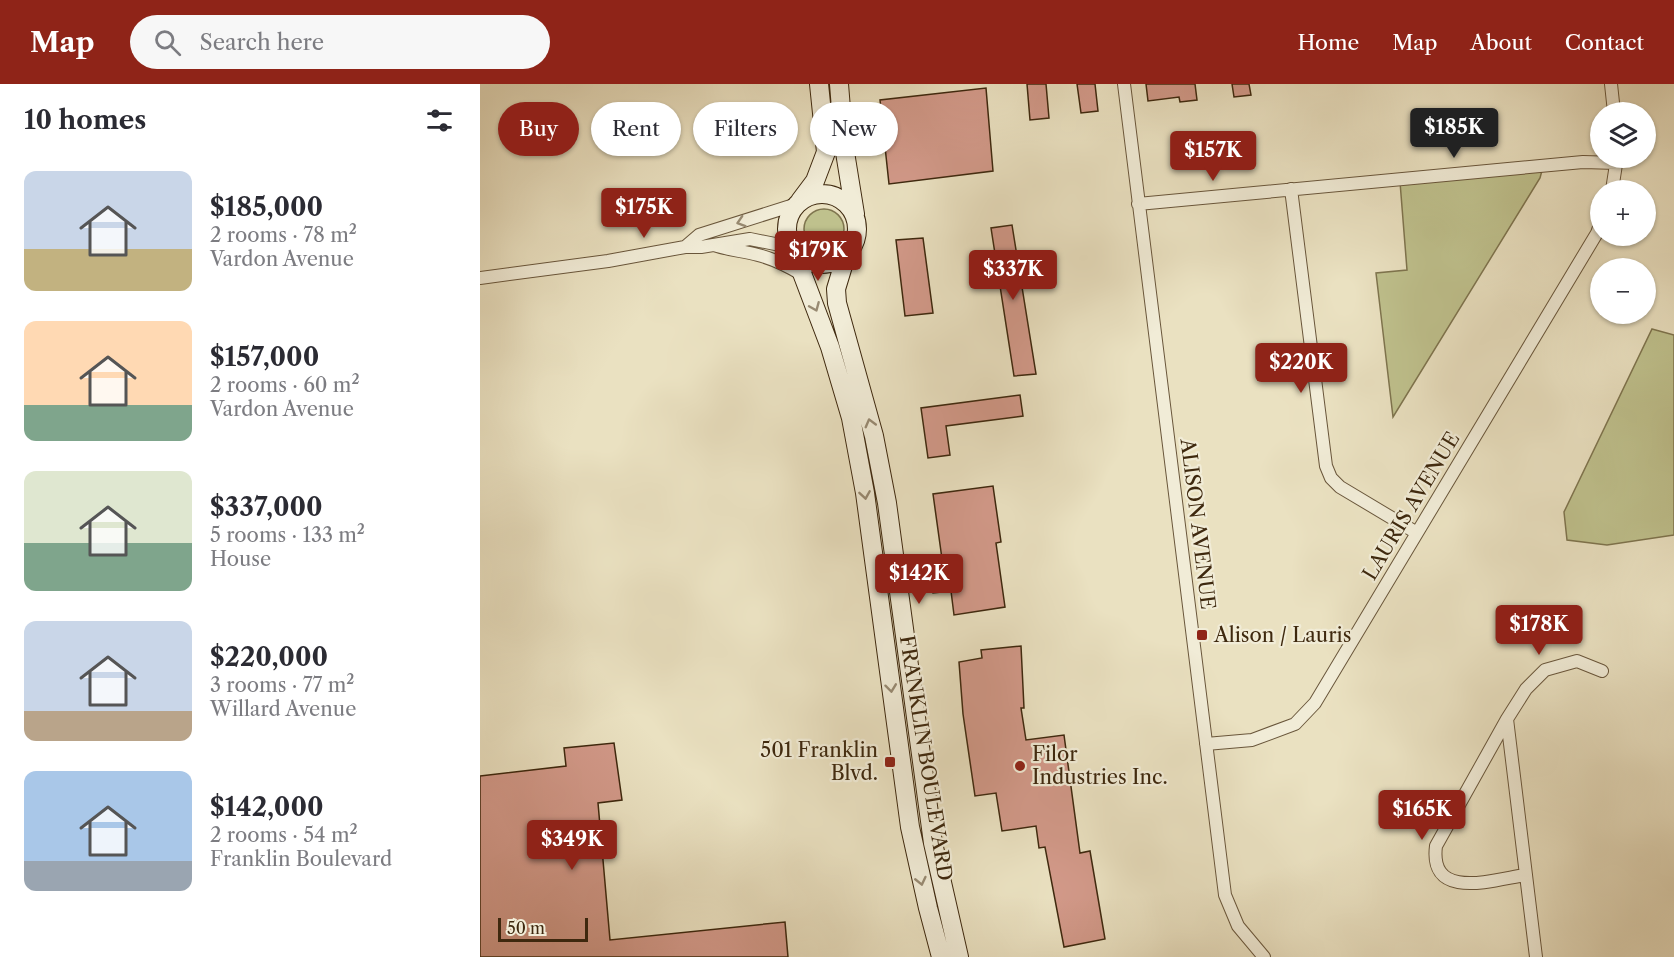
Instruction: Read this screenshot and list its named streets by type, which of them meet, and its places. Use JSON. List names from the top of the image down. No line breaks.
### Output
{"streets":{"main road":["FRANKLIN BOULEVARD"],"street":["LAURIS AVENUE","ALISON AVENUE"]},"crossings":[["LAURIS AVENUE","ALISON AVENUE"]],"places":{"transit":["Alison / Lauris","501 Franklin Blvd."],"other":["Filor Industries Inc."]},"scale_bar":"50 m","page":{"header":"Map","search":"Search here","nav":["Home","Map","About","Contact"],"heading":"10 homes","map_buttons":["+","−"],"chip":["Buy","Rent","Filters","New"],"price":["$185K","$157K","$175K","$179K","$337K","$220K","$142K","$178K","$165K","$349K"],"list":[{"name":"$185,000","note":"2 rooms · 78 m² · Vardon Avenue"},{"name":"$157,000","note":"2 rooms · 60 m² · Vardon Avenue"},{"name":"$337,000","note":"5 rooms · 133 m² · House"},{"name":"$220,000","note":"3 rooms · 77 m² · Willard Avenue"},{"name":"$142,000","note":"2 rooms · 54 m² · Franklin Boulevard"}],"scale":"50 m"}}
